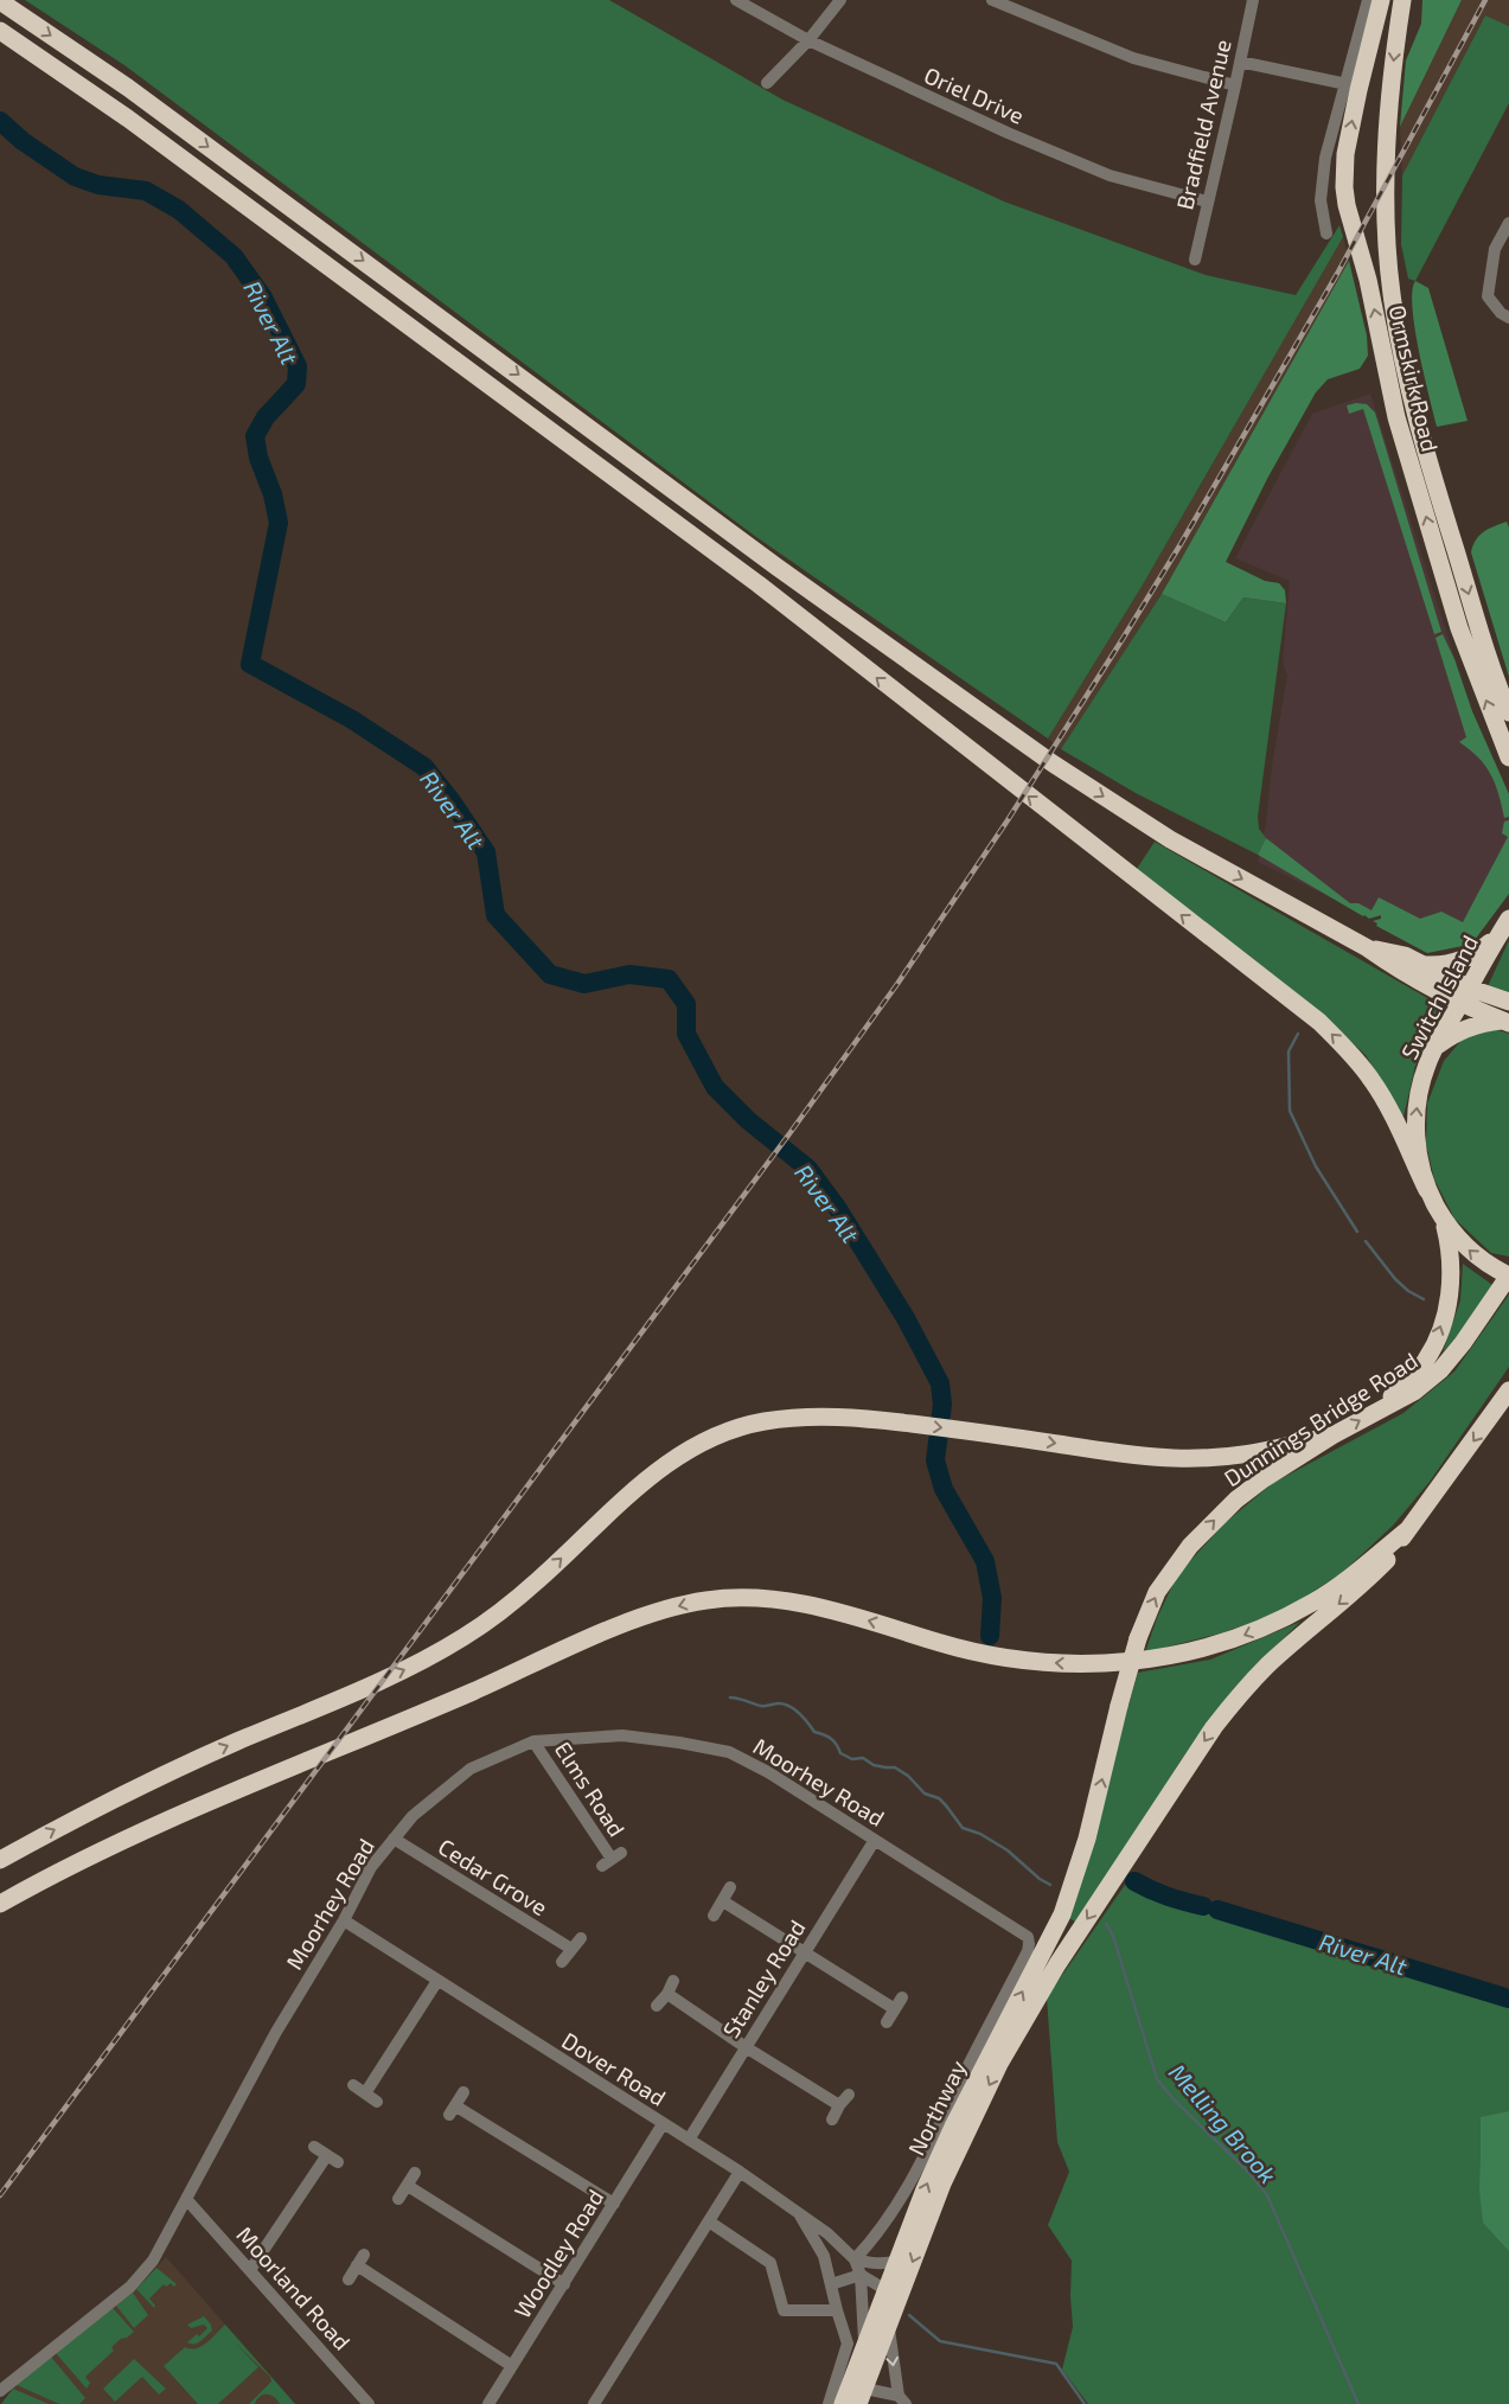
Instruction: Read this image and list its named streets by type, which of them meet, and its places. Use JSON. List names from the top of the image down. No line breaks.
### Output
{"streets":{"highway":["Ormskirk Road","Switch Island","Dunnings Bridge Road","Northway"],"street":["Oriel Drive","Bradfield Avenue","Moorhey Road","Elms Road","Cedar Grove","Stanley Road","Dover Road","Woodley Road","Moorland Road"]},"crossings":[["Oriel Drive","Bradfield Avenue"],["Switch Island","Dunnings Bridge Road"],["Dunnings Bridge Road","Northway"],["Moorhey Road","Elms Road"],["Moorhey Road","Cedar Grove"],["Moorhey Road","Stanley Road"],["Moorhey Road","Dover Road"],["Moorhey Road","Northway"],["Moorhey Road","Moorland Road"],["Stanley Road","Dover Road"],["Dover Road","Northway"],["Dover Road","Woodley Road"]],"one_way":["Switch Island","Dunnings Bridge Road"],"water":["River Alt","Melling Brook"]}
